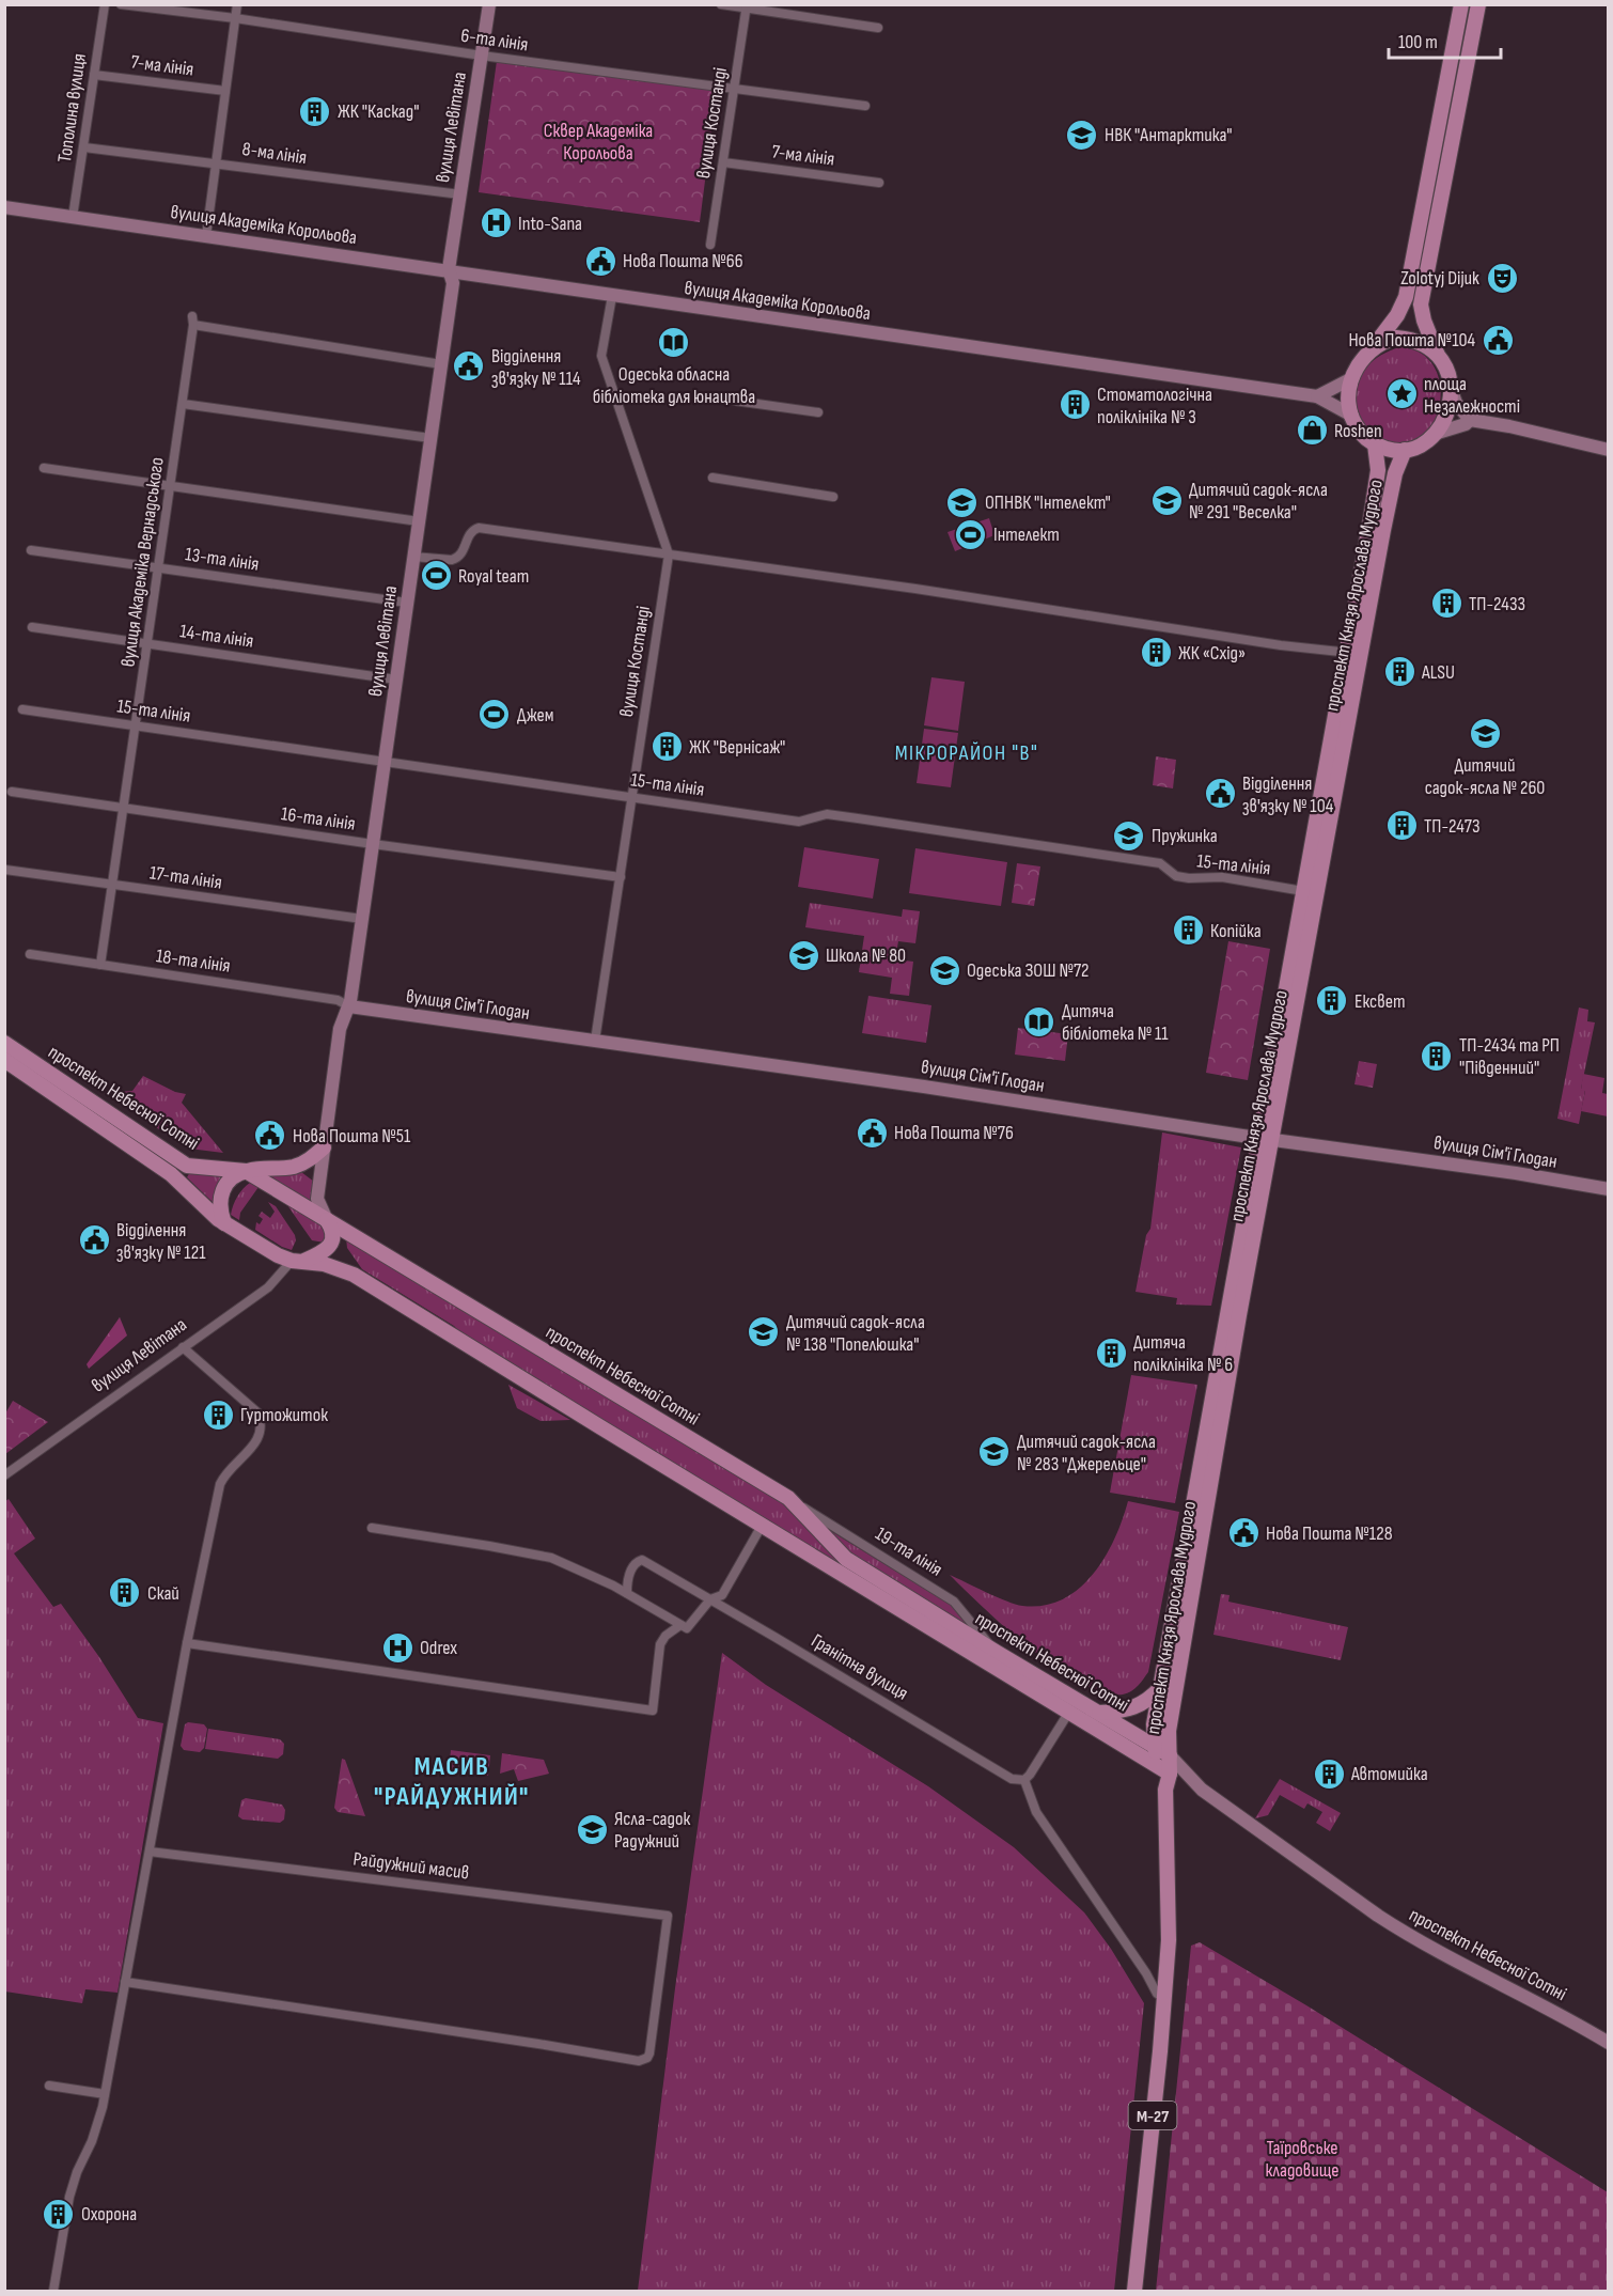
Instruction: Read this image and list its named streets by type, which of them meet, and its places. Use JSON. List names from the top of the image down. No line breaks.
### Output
{"streets":{"main road":["вулиця Левітана","вулиця Академіка Корольова","проспект Князя Ярослава Мудрого","вулиця Сім'ї Глодан","проспект Небесної Сотні","М-27"],"street":["6-та лінія","7-ма лінія","Тополина вулиця","вулиця Костанді","8-ма лінія","13-та лінія","вулиця Академіка Вернадського","14-та лінія","15-та лінія","16-та лінія","17-та лінія","18-та лінія","19-та лінія","Гранітна вулиця","Райдужний масив"]},"crossings":[["6-та лінія","вулиця Костанді"],["6-та лінія","вулиця Левітана"],["7-ма лінія","Тополина вулиця"],["7-ма лінія","вулиця Костанді"],["Тополина вулиця","8-ма лінія"],["Тополина вулиця","вулиця Академіка Корольова"],["вулиця Костанді","вулиця Академіка Корольова"],["вулиця Костанді","15-та лінія"],["вулиця Костанді","16-та лінія"],["вулиця Костанді","вулиця Сім'ї Глодан"],["вулиця Левітана","8-ма лінія"],["вулиця Левітана","вулиця Академіка Корольова"],["вулиця Левітана","13-та лінія"],["вулиця Левітана","вулиця Академіка Вернадського"],["вулиця Левітана","14-та лінія"],["вулиця Левітана","15-та лінія"],["вулиця Левітана","16-та лінія"],["вулиця Левітана","17-та лінія"],["вулиця Левітана","18-та лінія"],["вулиця Левітана","вулиця Сім'ї Глодан"],["вулиця Левітана","проспект Небесної Сотні"],["вулиця Академіка Корольова","проспект Князя Ярослава Мудрого"],["13-та лінія","вулиця Академіка Вернадського"],["вулиця Академіка Вернадського","14-та лінія"],["вулиця Академіка Вернадського","15-та лінія"],["вулиця Академіка Вернадського","16-та лінія"],["вулиця Академіка Вернадського","17-та лінія"],["вулиця Академіка Вернадського","18-та лінія"],["проспект Князя Ярослава Мудрого","15-та лінія"],["проспект Князя Ярослава Мудрого","вулиця Сім'ї Глодан"],["проспект Князя Ярослава Мудрого","проспект Небесної Сотні"],["проспект Князя Ярослава Мудрого","М-27"],["18-та лінія","вулиця Сім'ї Глодан"],["проспект Небесної Сотні","19-та лінія"]],"districts":["МІКРОРАЙОН \"В\"","МАСИВ \"РАЙДУЖНИЙ\""],"parks":["Сквер Академіка Корольова","Таїровське кладовище"],"places":{"building":["ЖК \"Каскад\"","Стоматологічна поліклініка № 3","ТП-2433","ЖК «Схід»","ALSU","ЖК \"Вернісаж\"","ТП-2473","Копійка","Ексвет","ТП-2434 та РП \"Південний\"","Дитяча поліклініка № 6","Гуртожиток","Скай","Автомийка","Охорона"],"school or university":["НВК \"Антарктика\"","Дитячий садок-ясла № 291 \"Веселка\"","ОПНВК \"Інтелект\"","Дитячий садок-ясла № 260","Пружинка","Школа № 80","Одеська ЗОШ №72","Дитячий садок-ясла № 138 \"Попелюшка\"","Дитячий садок-ясла № 283 \"Джерельце\"","Ясла-садок Радужний"],"hospital":["Into-Sana","Odrex"],"public building":["Нова Пошта №66","Нова Пошта №104","Відділення зв'язку № 114","Відділення зв'язку № 104","Нова Пошта №76","Нова Пошта №51","Відділення зв'язку № 121","Нова Пошта №128"],"theatre":["Zolotyj Dijuk"],"library":["Одеська обласна бібліотека для юнацтва","Дитяча бібліотека № 11"],"place":["площа Незалежності"],"shop":["Roshen"],"sports":["Інтелект","Royal team","Джем"]},"scale_bar":"100 m"}
